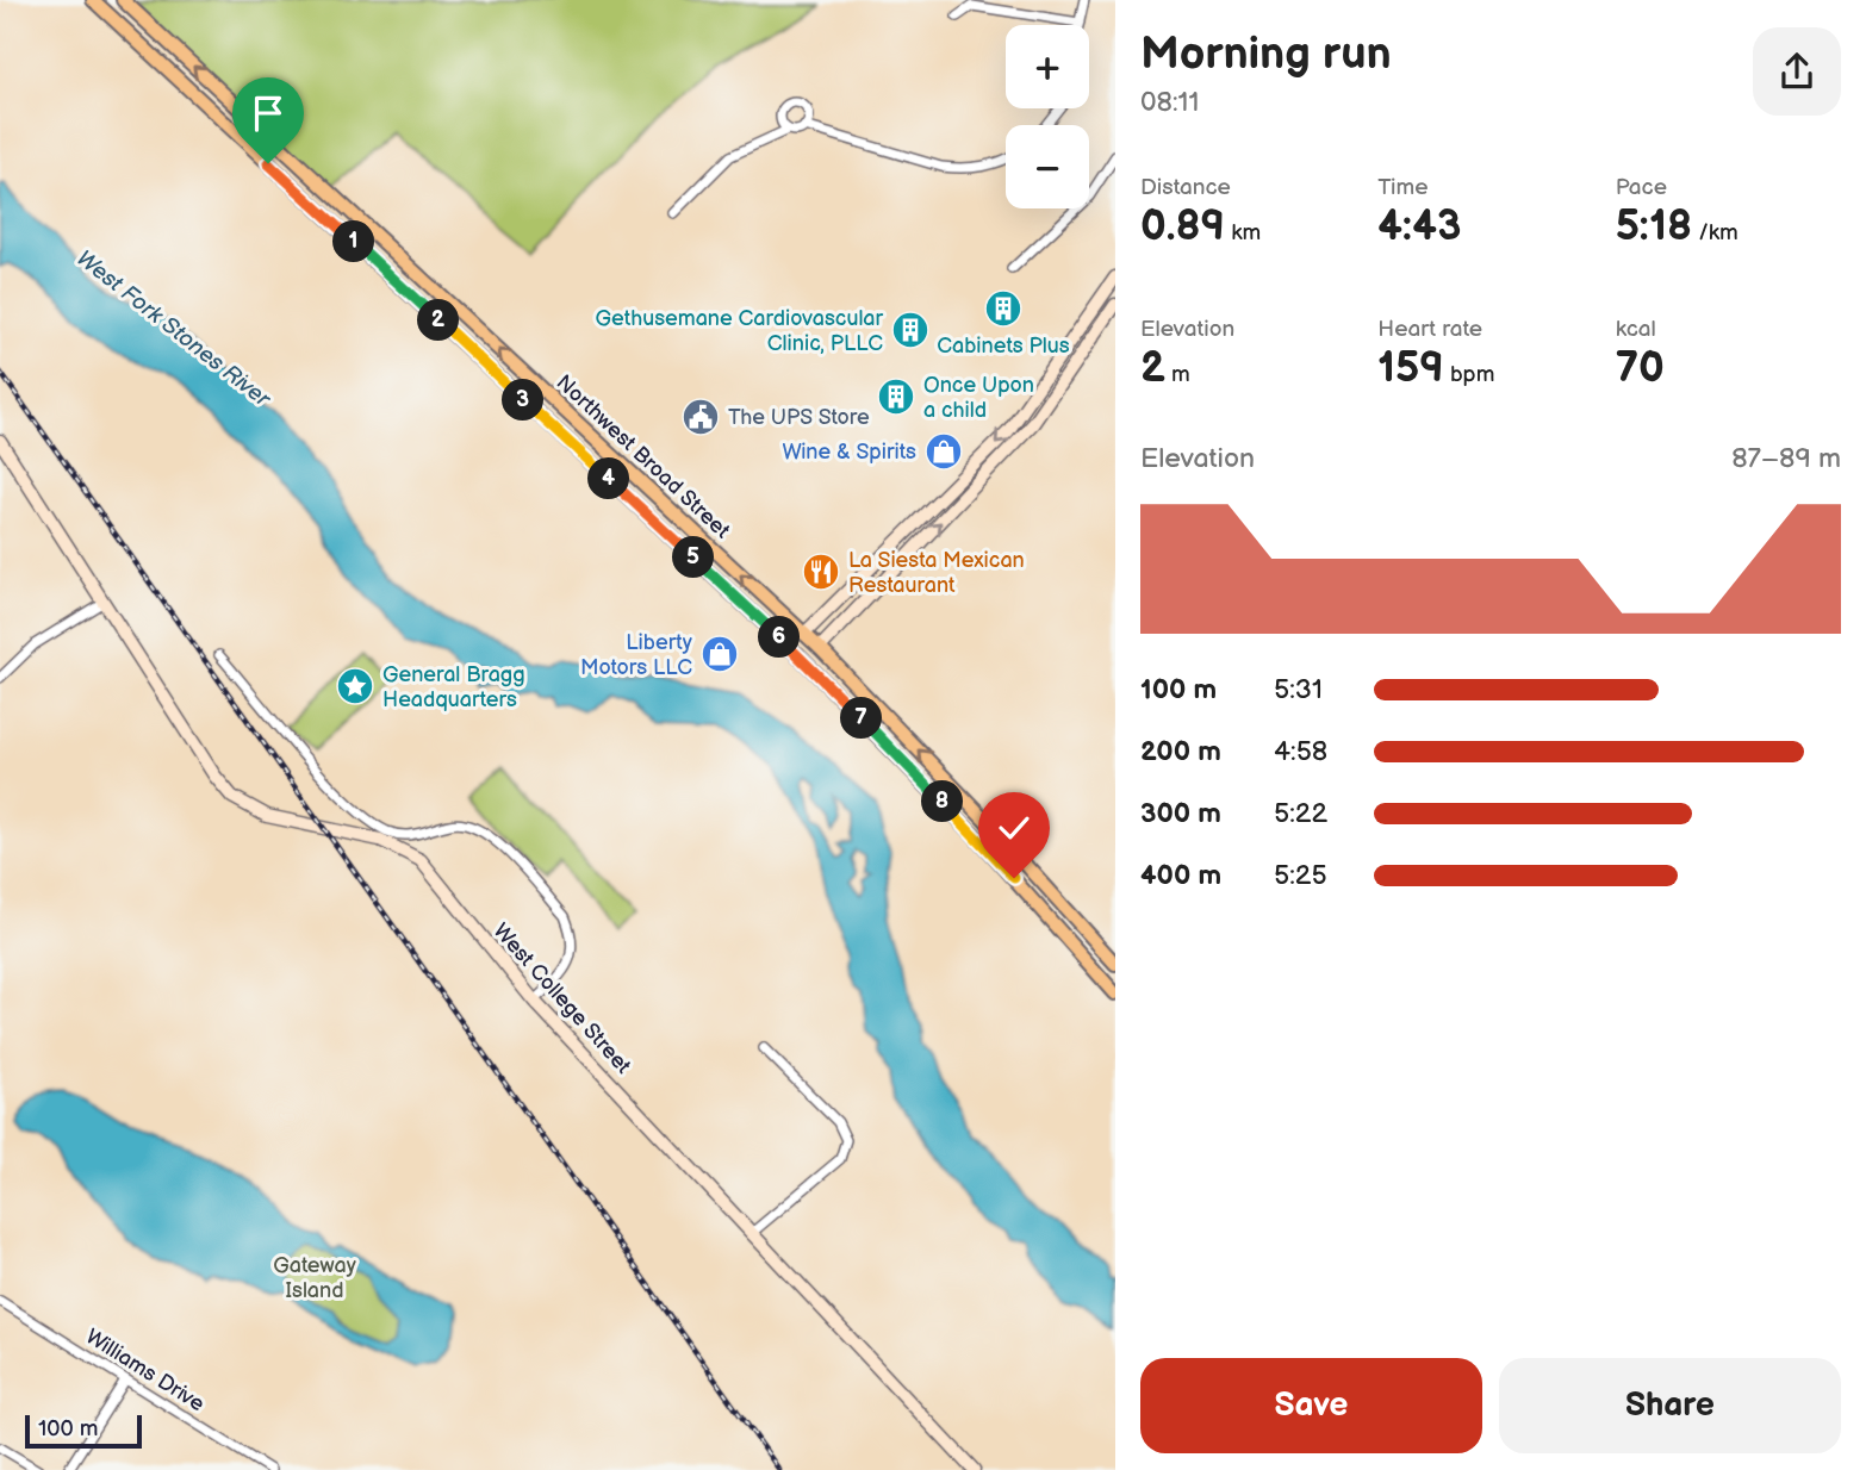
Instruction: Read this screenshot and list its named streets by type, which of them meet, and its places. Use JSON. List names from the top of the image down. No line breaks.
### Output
{"streets":{"main road":["Northwest Broad Street"],"street":["West College Street","Williams Drive"]},"water":["West Fork Stones River"],"parks":["Gateway Island"],"places":{"building":["Cabinets Plus","Gethusemane Cardiovascular Clinic, PLLC","Once Upon a child"],"public building":["The UPS Store"],"shop":["Wine & Spirits","Liberty Motors LLC"],"restaurant":["La Siesta Mexican Restaurant"],"place":["General Bragg Headquarters"]},"scale_bar":"100 m","page":{"heading":["Morning run","08:11"],"map_buttons":["+","−"],"stats":[["Distance","0.89 km"],["Time","4:43"],["Pace","5:18 /km"],["Elevation","2 m"],["Heart rate","159 bpm"],["kcal","70"]],"pins":["1","2","3","4","5","6","7","8"],"chart":["Elevation","87–89 m"],"list":[{"name":"100 m","note":"5:31"},{"name":"200 m","note":"4:58"},{"name":"300 m","note":"5:22"},{"name":"400 m","note":"5:25"}],"buttons":["Save","Share"],"scale":"100 m"}}
